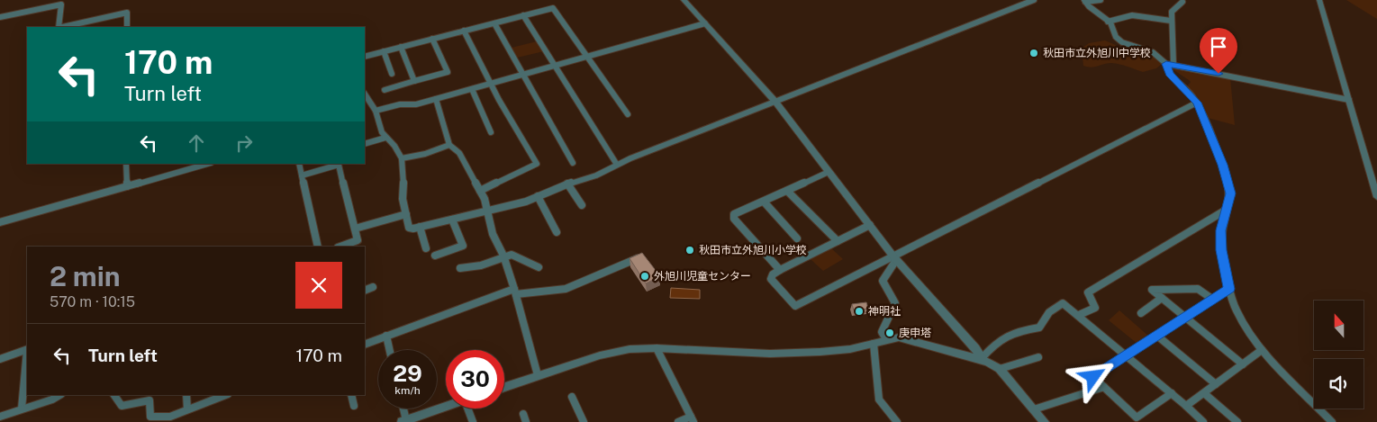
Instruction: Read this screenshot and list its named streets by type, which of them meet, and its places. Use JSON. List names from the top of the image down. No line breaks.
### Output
{"places":["秋田市立外旭川中学校","秋田市立外旭川小学校","外旭川児童センター","神明社","庚申塔"],"north":"top","page":{"turn":["170 m","Turn left"],"heading":["2 min","570 m · 10:15"],"list":[{"name":"Turn left","value":"170 m"}],"speed":"29 km/h","limit":"30"}}
